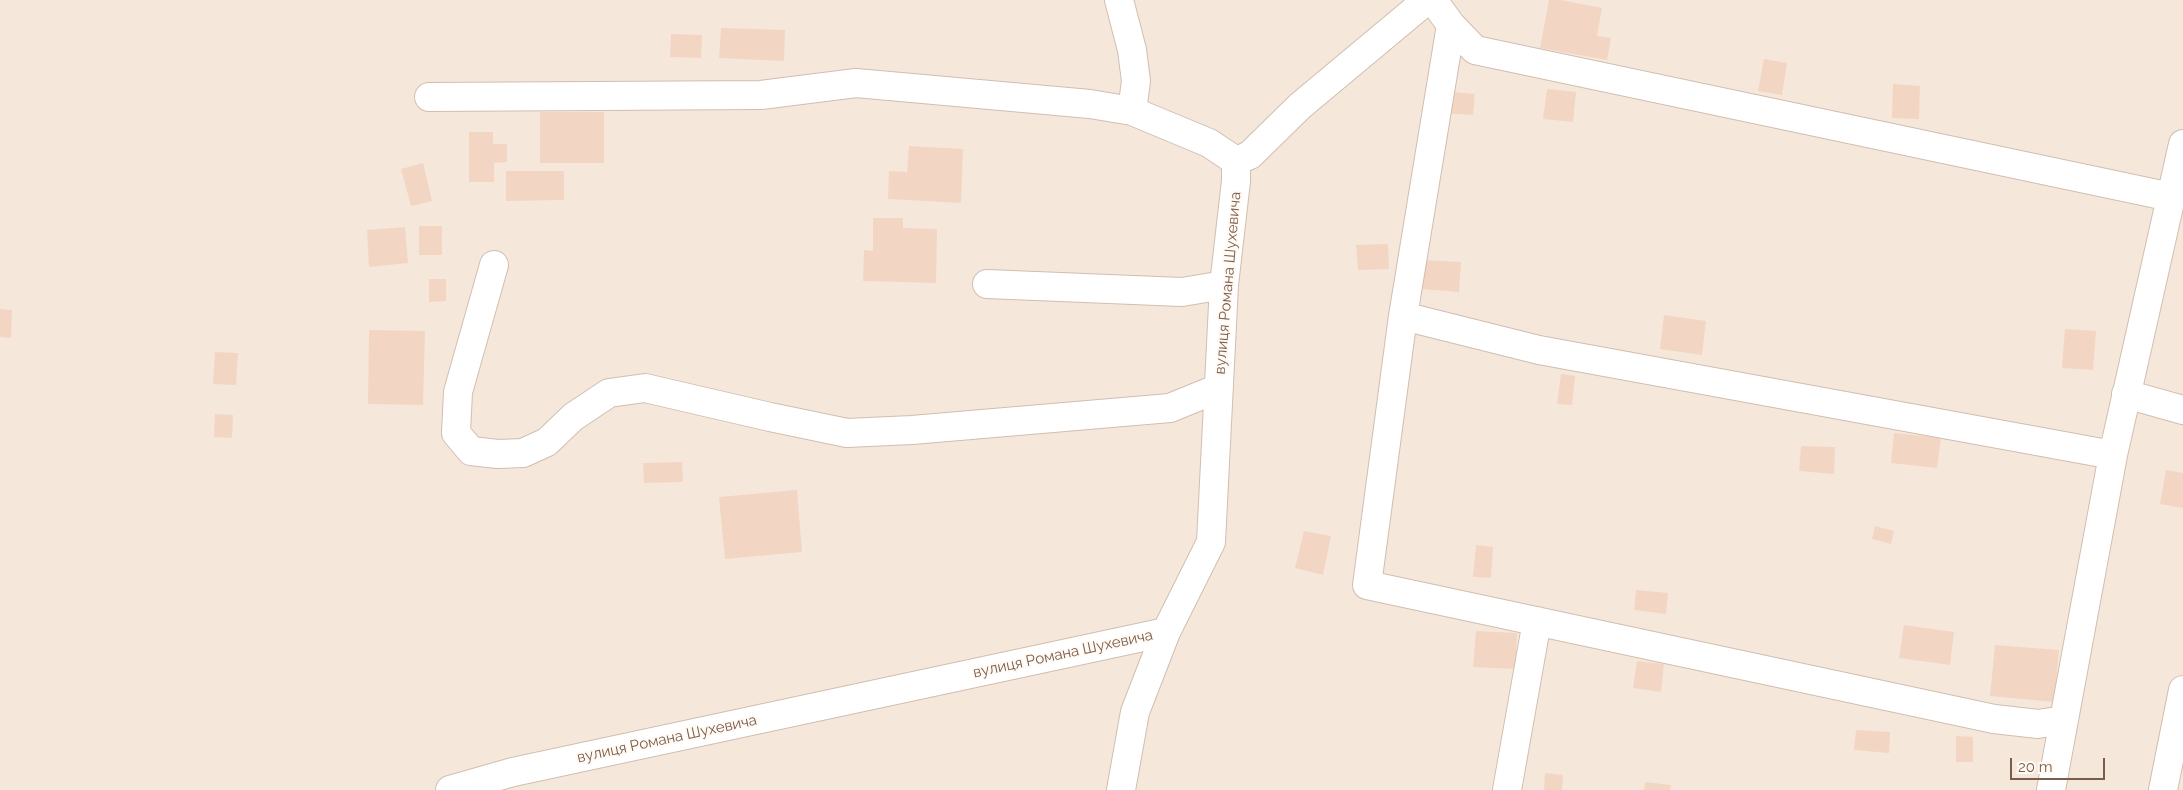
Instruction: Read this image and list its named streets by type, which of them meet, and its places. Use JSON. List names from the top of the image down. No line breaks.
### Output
{"streets":{"street":["вулиця Романа Шухевича"]},"scale_bar":"20 m"}
